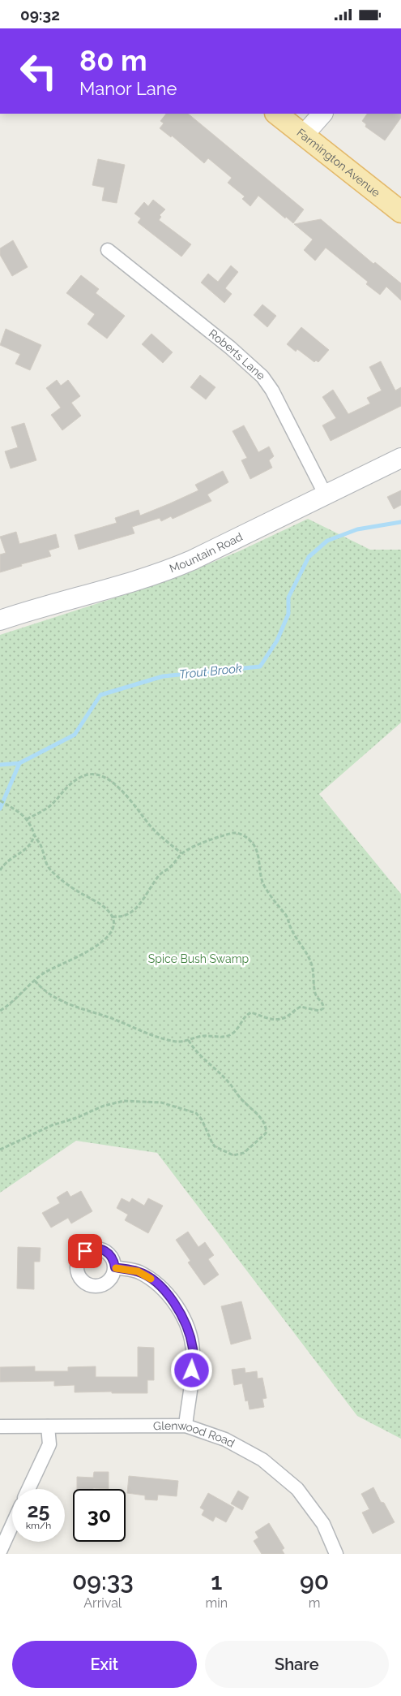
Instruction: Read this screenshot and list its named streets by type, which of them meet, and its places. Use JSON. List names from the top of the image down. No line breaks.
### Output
{"streets":{"main road":["Farmington Avenue","Mountain Road"],"street":["Roberts Lane","Glenwood Road"]},"crossings":[["Roberts Lane","Mountain Road"]],"water":["Trout Brook"],"parks":["Spice Bush Swamp"],"page":{"status":"09:32","turn":["80 m","Manor Lane"],"speed":"25 km/h","limit":"30","eta":["09:33","Arrival","1","min","90","m"],"buttons":["Exit","Share"]}}
